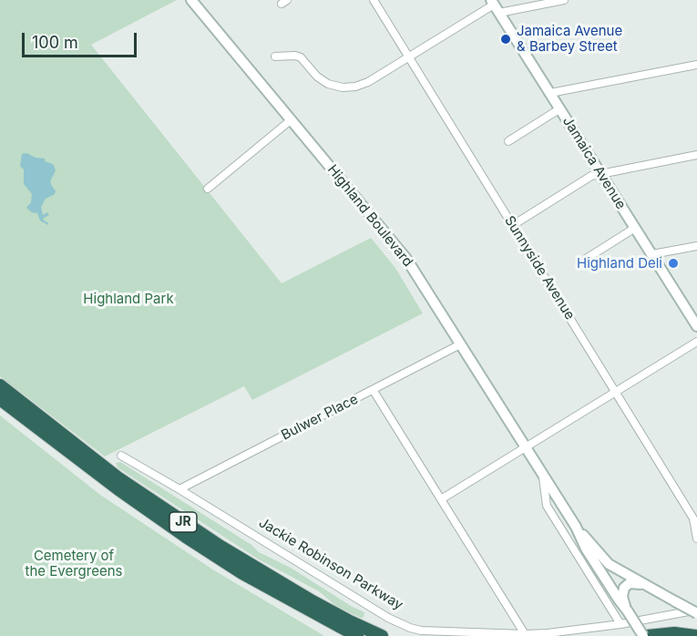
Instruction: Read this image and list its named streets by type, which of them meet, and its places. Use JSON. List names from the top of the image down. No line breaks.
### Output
{"streets":{"highway":["JR"],"main road":["Jamaica Avenue","Highland Boulevard"],"street":["Sunnyside Avenue","Bulwer Place","Jackie Robinson Parkway"]},"crossings":[["Highland Boulevard","Bulwer Place"],["Highland Boulevard","Jackie Robinson Parkway"],["Bulwer Place","Jackie Robinson Parkway"]],"parks":["Highland Park","Cemetery of the Evergreens"],"places":["Jamaica Avenue & Barbey Street","Highland Deli"],"scale_bar":"100 m"}
